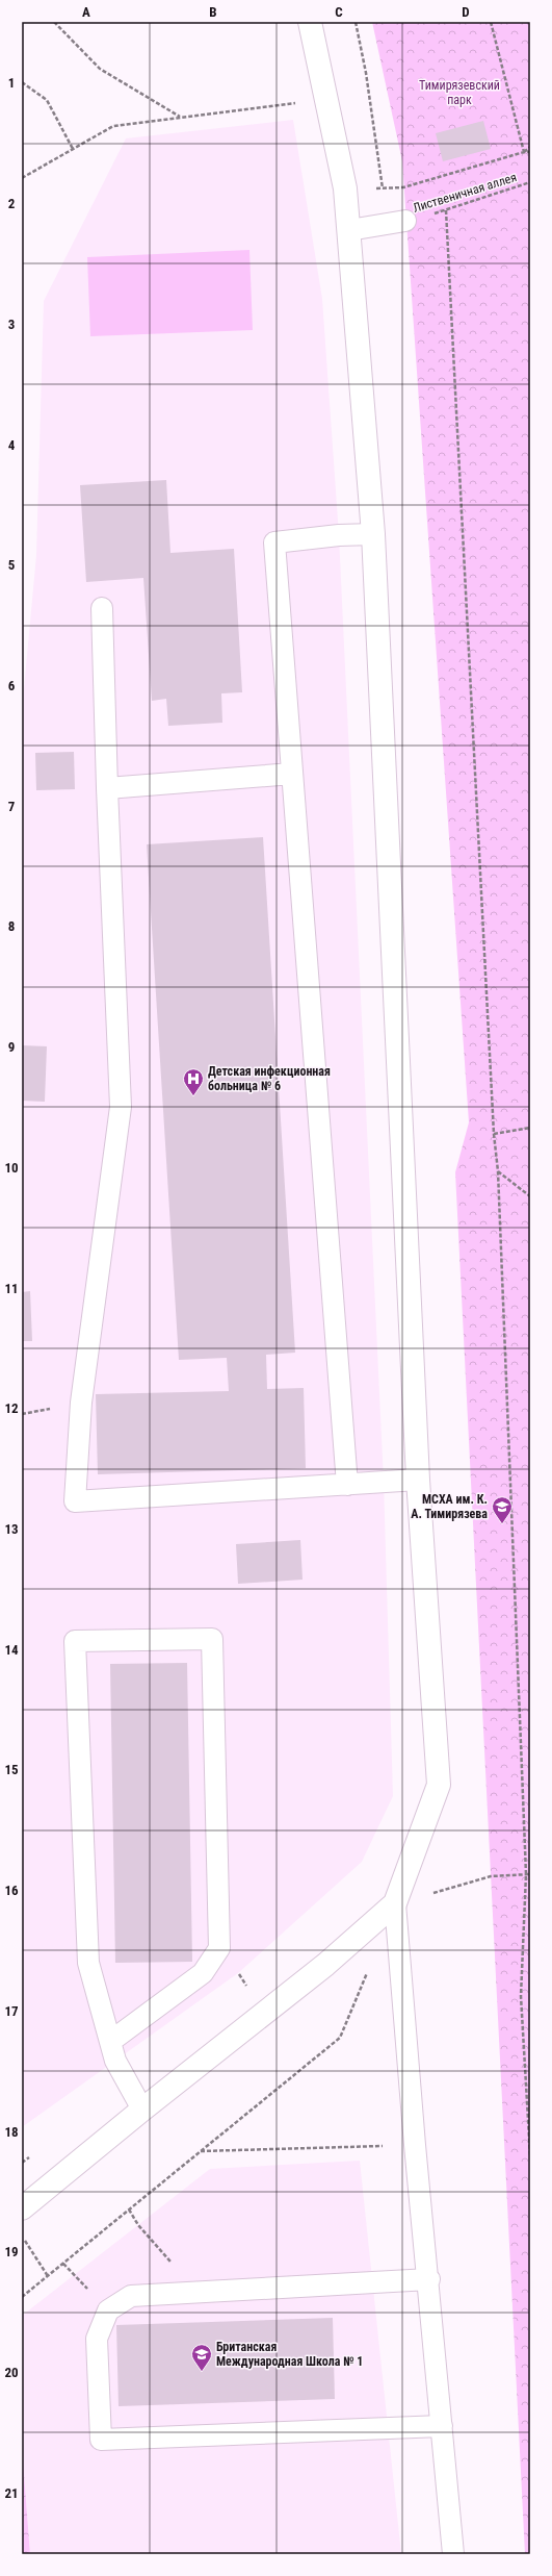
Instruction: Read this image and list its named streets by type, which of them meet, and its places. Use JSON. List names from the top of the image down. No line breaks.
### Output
{"streets":{"path":["Лиственичная аллея"]},"parks":["Тимирязевский парк"],"places":{"hospital":["Детская инфекционная больница № 6"],"school or university":["МСХА им. К. А. Тимирязева","Британская Международная Школа № 1"]},"grid":{"columns":["A","B","C","D"],"rows":["1","2","3","4","5","6","7","8","9","10","11","12","13","14","15","16","17","18","19","20","21"]}}
